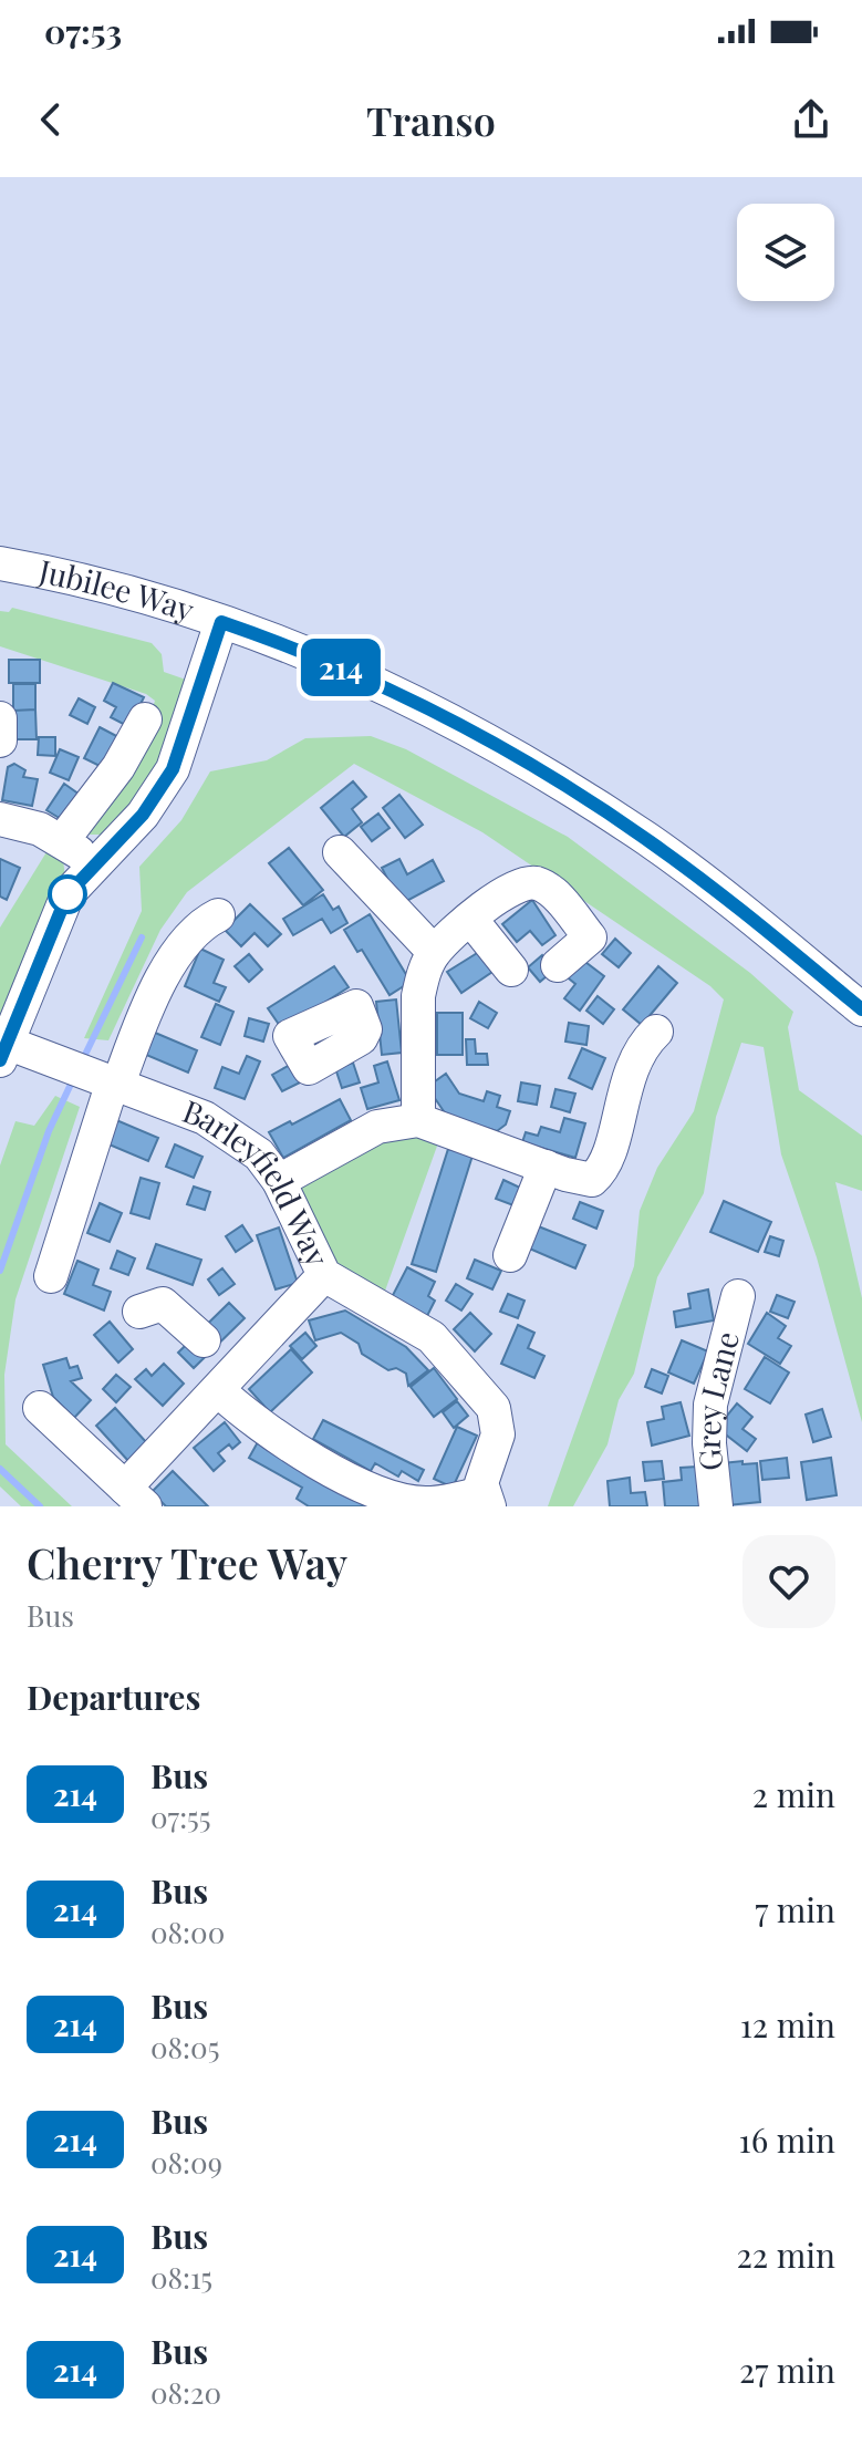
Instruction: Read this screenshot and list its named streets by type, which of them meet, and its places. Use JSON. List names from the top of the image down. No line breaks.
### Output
{"streets":{"street":["Jubilee Way","Barleyfield Way","Grey Lane"]},"lines":["bus line 214"],"page":{"status":"07:53","header":"Transo","on_map":"214","heading":[["Cherry Tree Way","Bus"],"Departures"],"list":[{"mark":"214","name":"Bus","note":"07:55","value":"2 min"},{"mark":"214","name":"Bus","note":"08:00","value":"7 min"},{"mark":"214","name":"Bus","note":"08:05","value":"12 min"},{"mark":"214","name":"Bus","note":"08:09","value":"16 min"},{"mark":"214","name":"Bus","note":"08:15","value":"22 min"},{"mark":"214","name":"Bus","note":"08:20","value":"27 min"}]}}
